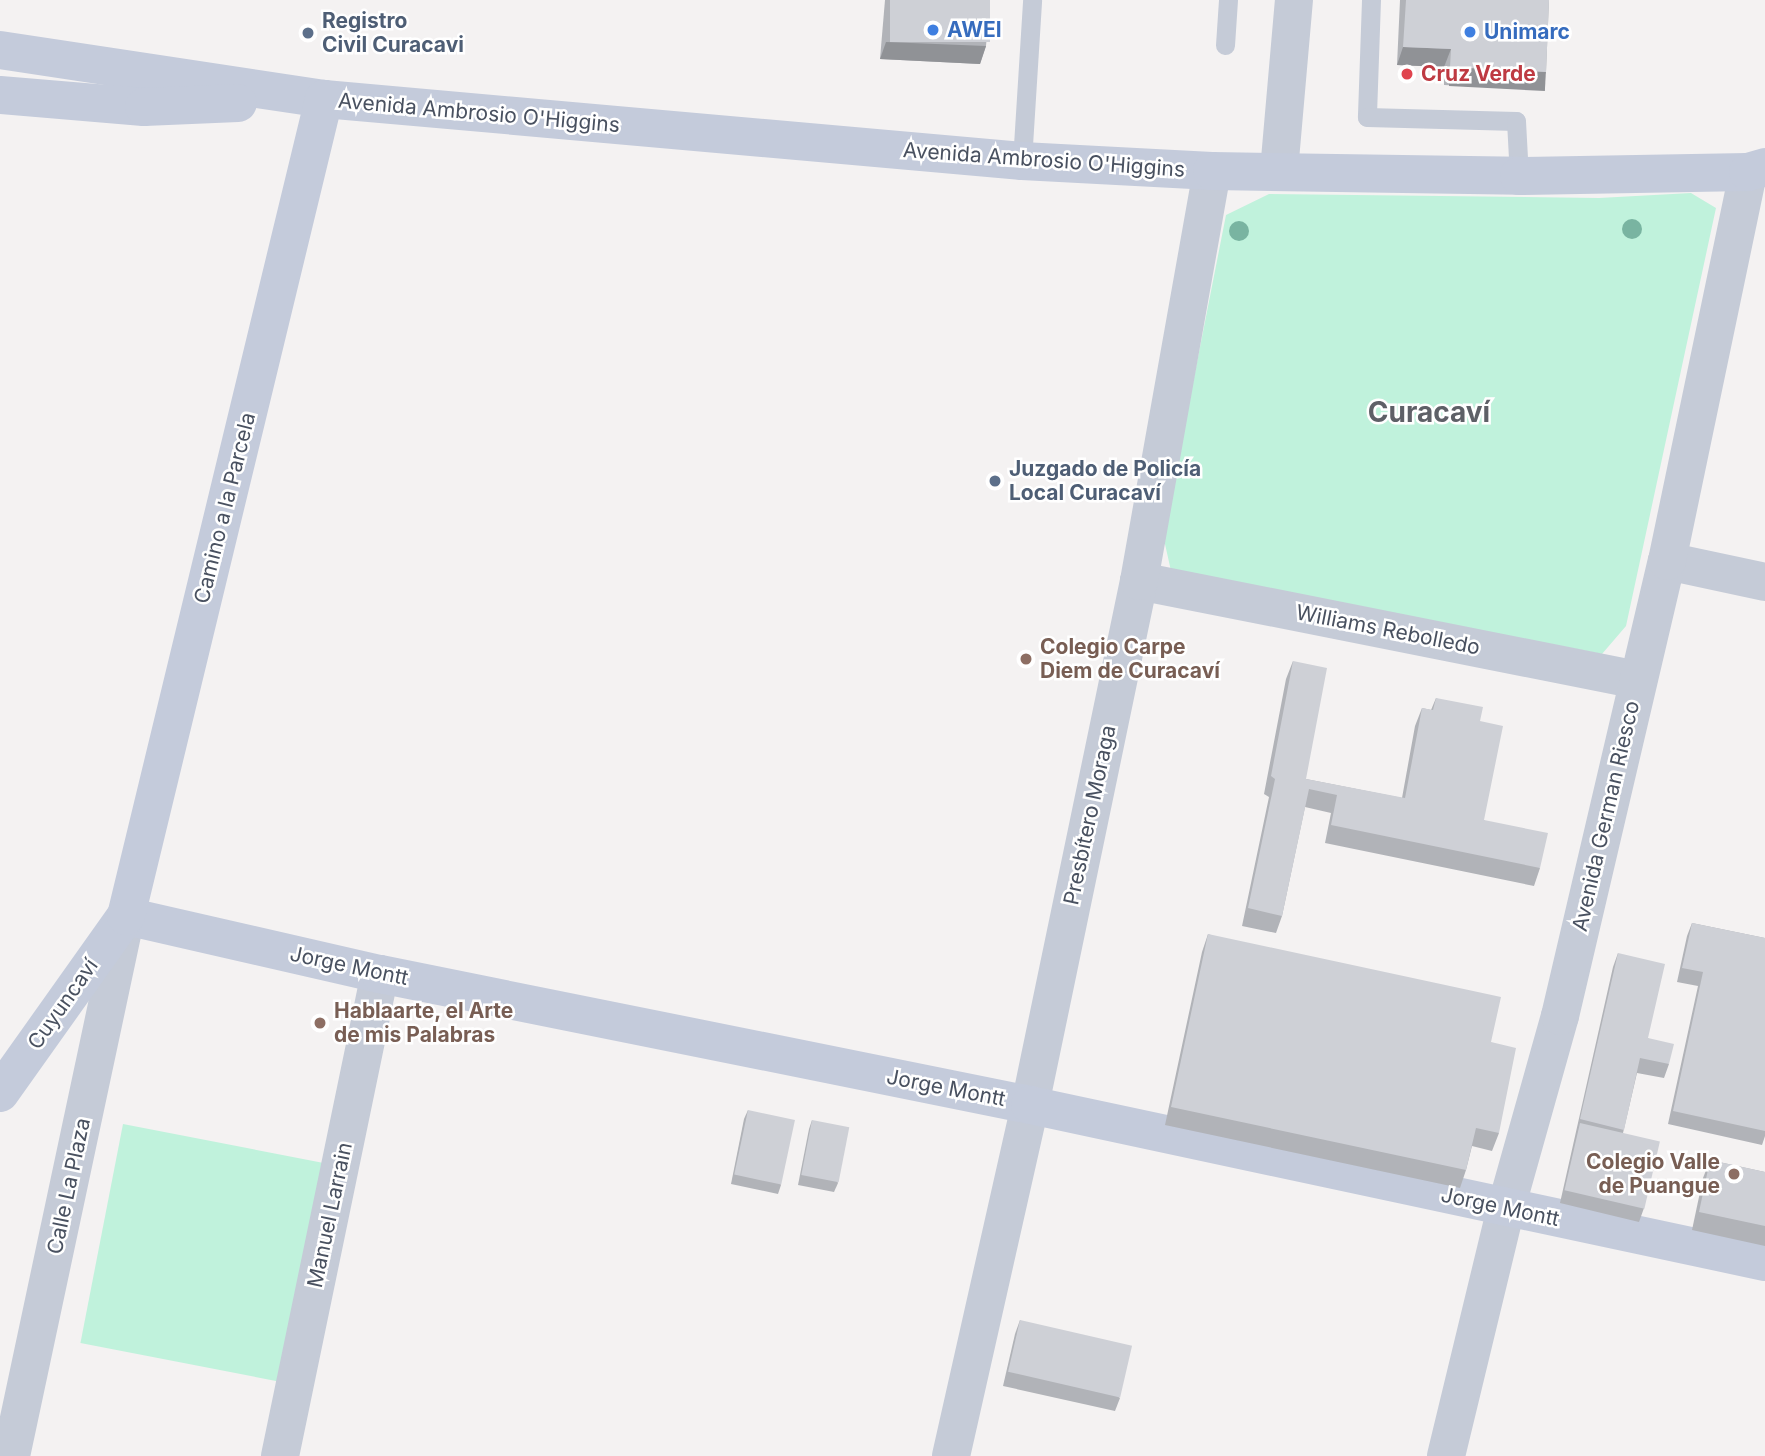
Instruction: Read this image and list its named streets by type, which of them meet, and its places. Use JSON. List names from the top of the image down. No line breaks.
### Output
{"streets":{"street":["Avenida Ambrosio O'Higgins","Camino a la Parcela","Williams Rebolledo","Presbítero Moraga","Avenida German Riesco","Jorge Montt","Cuyuncaví","Calle La Plaza","Manuel Larrain"]},"crossings":[["Avenida Ambrosio O'Higgins","Camino a la Parcela"],["Avenida Ambrosio O'Higgins","Presbítero Moraga"],["Avenida Ambrosio O'Higgins","Avenida German Riesco"],["Camino a la Parcela","Jorge Montt"],["Camino a la Parcela","Cuyuncaví"],["Camino a la Parcela","Calle La Plaza"],["Williams Rebolledo","Presbítero Moraga"],["Williams Rebolledo","Avenida German Riesco"],["Presbítero Moraga","Jorge Montt"],["Avenida German Riesco","Jorge Montt"],["Jorge Montt","Cuyuncaví"],["Jorge Montt","Calle La Plaza"],["Jorge Montt","Manuel Larrain"],["Cuyuncaví","Calle La Plaza"]],"districts":["Curacaví"],"places":["AWEI","Unimarc","Registro Civil Curacavi","Cruz Verde","Juzgado de Policía Local Curacaví","Colegio Carpe Diem de Curacaví","Hablaarte, el Arte de mis Palabras","Colegio Valle de Puangue"]}
